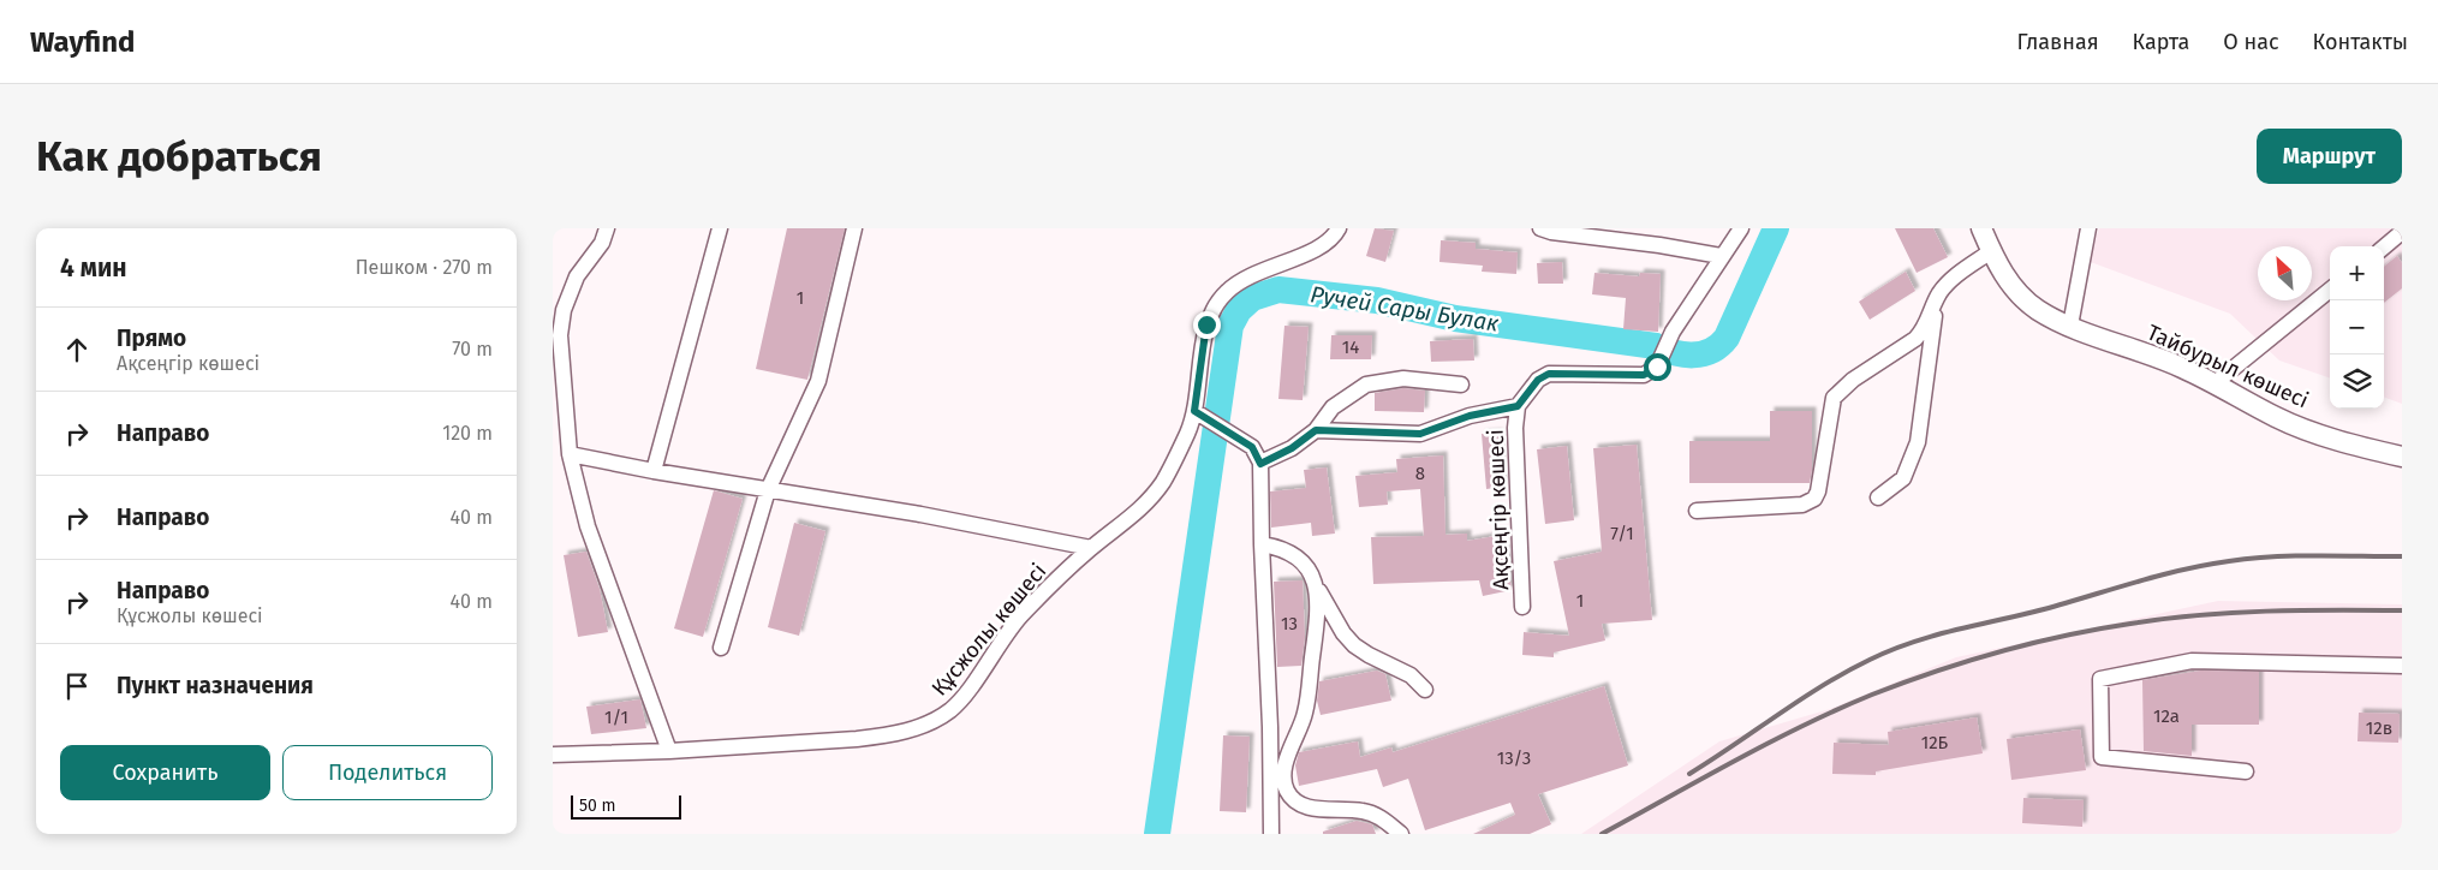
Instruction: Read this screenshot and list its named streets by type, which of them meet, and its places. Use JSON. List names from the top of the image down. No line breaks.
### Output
{"streets":{"main road":["Тайбурыл көшесі"],"street":["Ақсеңгір көшесі","Құсжолы көшесі"]},"water":["Ручей Сары Булак"],"house_numbers":["1","14","8","7/1","1","13","12а","1/1","12в","12Б","13/3"],"scale_bar":"50 m","north":"top left","page":{"header":"Wayfind","nav":["Главная","Карта","О нас","Контакты"],"buttons":["Маршрут",["Сохранить","Поделиться"]],"title":"Как добраться","heading":["4 мин","Пешком · 270 m"],"map_buttons":["+","−"],"list":[["Прямо","Ақсеңгір көшесі","70 m"],["Направо","120 m"],["Направо","40 m"],["Направо","Құсжолы көшесі","40 m"],"Пункт назначения"],"scale":"50 m"}}
